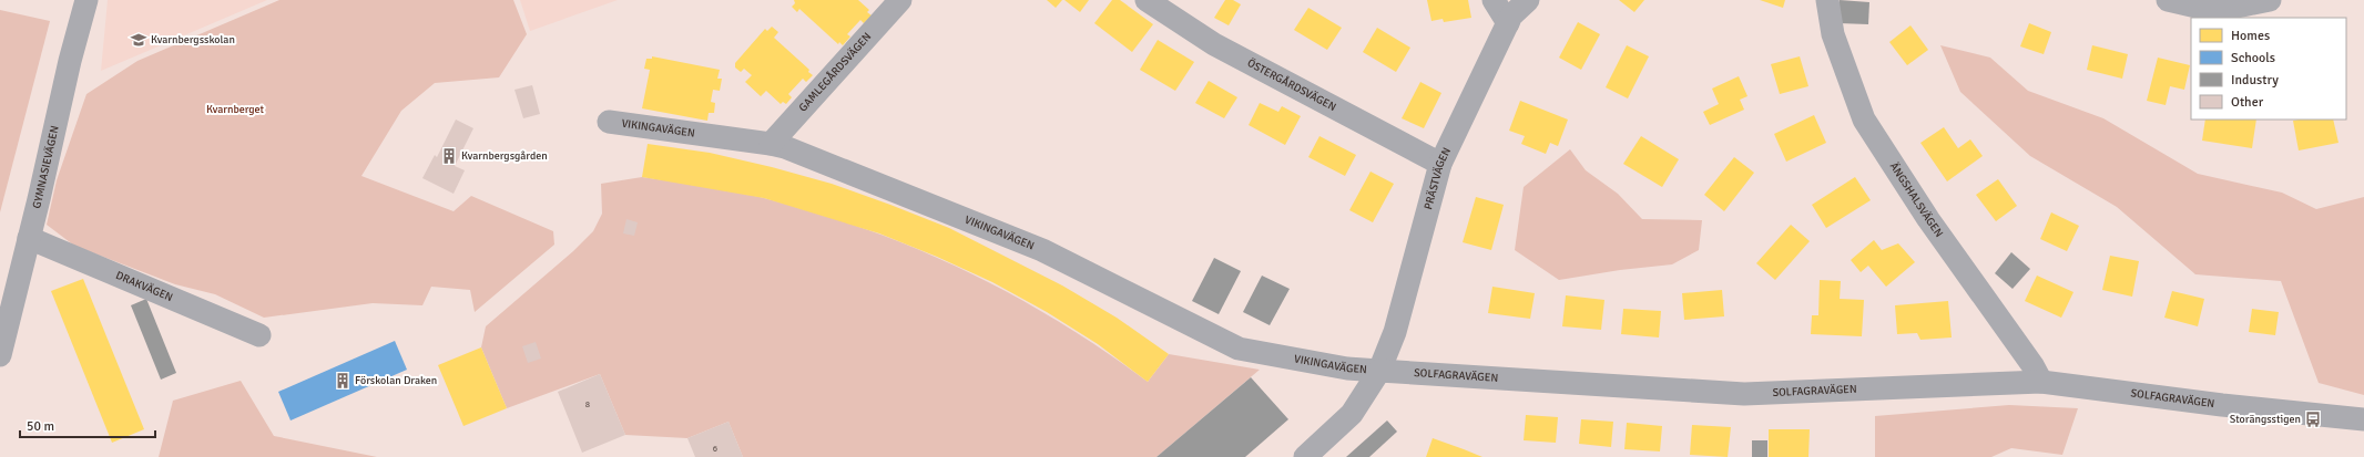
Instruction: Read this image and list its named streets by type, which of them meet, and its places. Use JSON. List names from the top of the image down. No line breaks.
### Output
{"streets":{"street":["GAMLEGÅRDSVÄGEN","ÖSTERGÅRDSVÄGEN","VIKINGAVÄGEN","GYMNASIEVÄGEN","PRÄSTVÄGEN","ÄNGSHALSVÄGEN","DRAKVÄGEN","SOLFAGRAVÄGEN"]},"crossings":[["GAMLEGÅRDSVÄGEN","VIKINGAVÄGEN"],["ÖSTERGÅRDSVÄGEN","PRÄSTVÄGEN"],["VIKINGAVÄGEN","PRÄSTVÄGEN"],["VIKINGAVÄGEN","SOLFAGRAVÄGEN"],["GYMNASIEVÄGEN","DRAKVÄGEN"],["PRÄSTVÄGEN","SOLFAGRAVÄGEN"],["ÄNGSHALSVÄGEN","SOLFAGRAVÄGEN"]],"parks":["Kvarnberget"],"places":{"school or university":["Kvarnbergsskolan"],"building":["Kvarnbergsgården","Förskolan Draken"],"bus stop":["Storängsstigen"]},"house_numbers":["8","6"],"legend":["Homes","Schools","Industry","Other"],"scale_bar":"50 m"}
